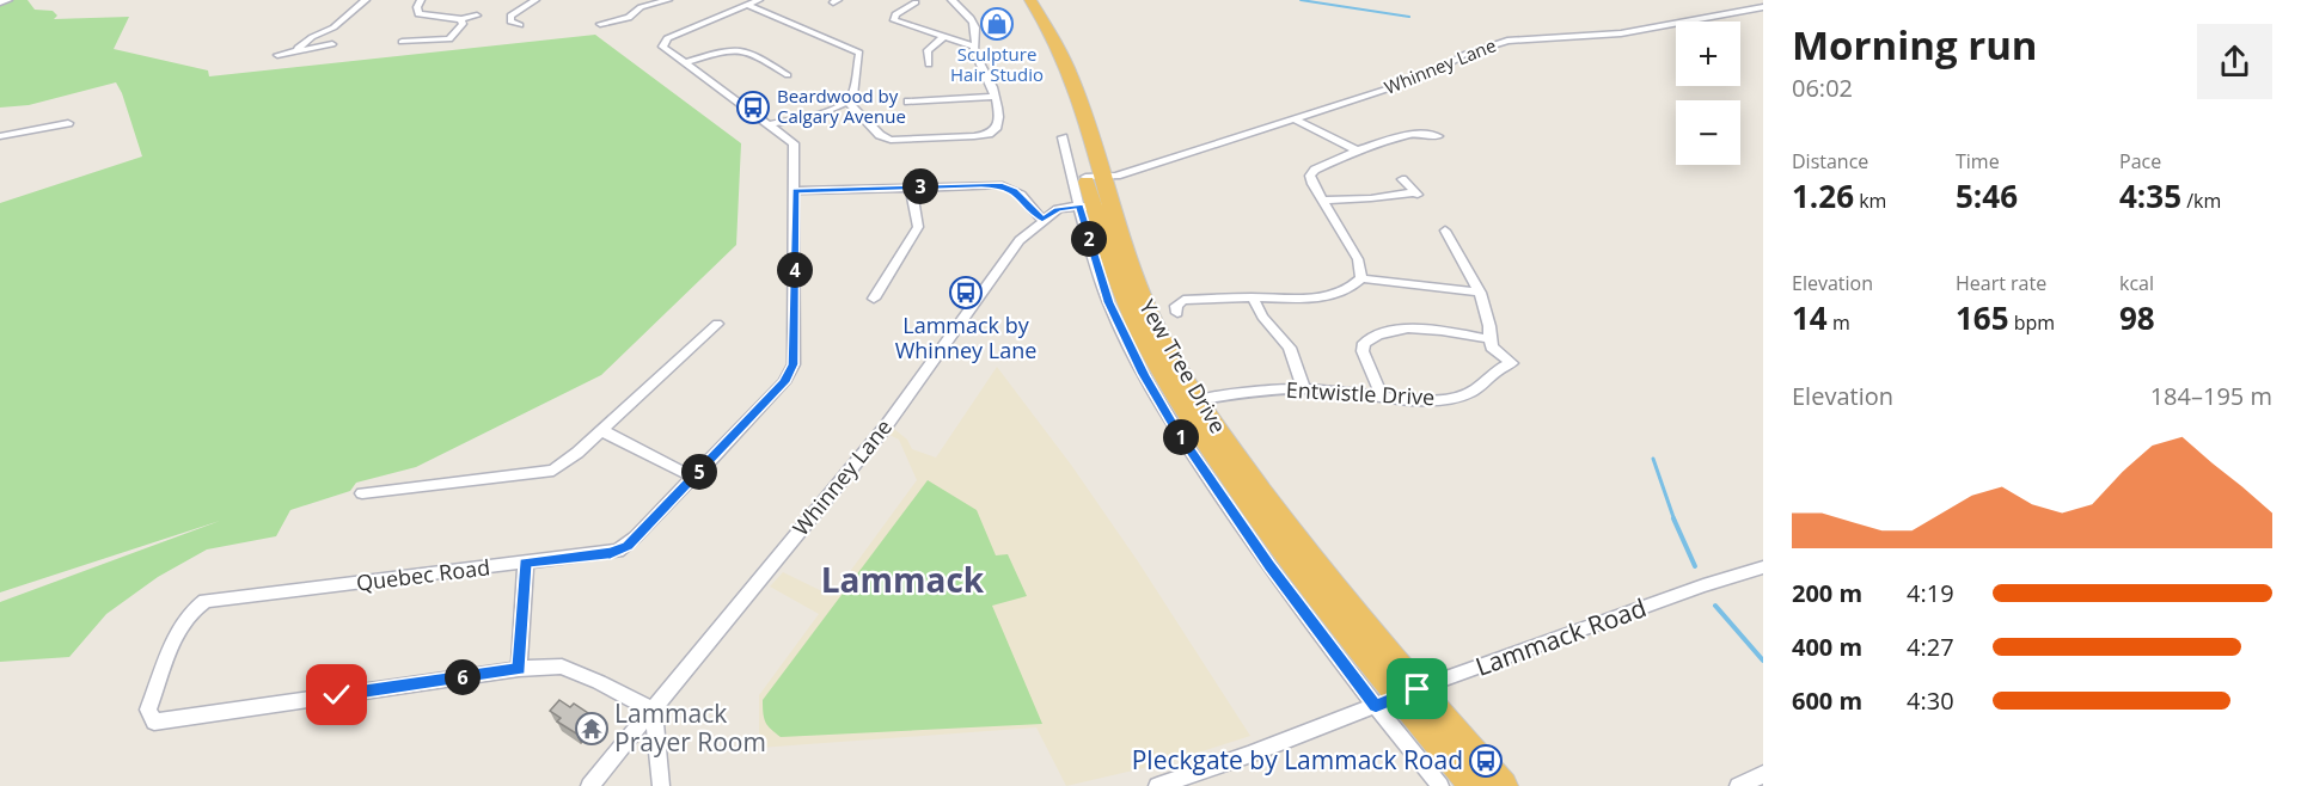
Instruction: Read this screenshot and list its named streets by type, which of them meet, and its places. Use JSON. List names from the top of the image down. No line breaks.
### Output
{"streets":{"highway":["Yew Tree Drive"],"street":["Whinney Lane","Entwistle Drive","Quebec Road","Lammack Road"]},"crossings":[["Whinney Lane","Yew Tree Drive"],["Yew Tree Drive","Entwistle Drive"],["Yew Tree Drive","Lammack Road"]],"districts":["Lammack"],"places":{"shop":["Sculpture Hair Studio"],"bus stop":["Beardwood by Calgary Avenue","Lammack by Whinney Lane","Pleckgate by Lammack Road"],"temple":["Lammack Prayer Room"]},"page":{"heading":["Morning run","06:02"],"map_buttons":["+","−"],"stats":[["Distance","1.26 km"],["Time","5:46"],["Pace","4:35 /km"],["Elevation","14 m"],["Heart rate","165 bpm"],["kcal","98"]],"pins":["3","2","4","1","5","6"],"chart":["Elevation","184–195 m"],"list":[{"name":"200 m","note":"4:19"},{"name":"400 m","note":"4:27"},{"name":"600 m","note":"4:30"}]}}
